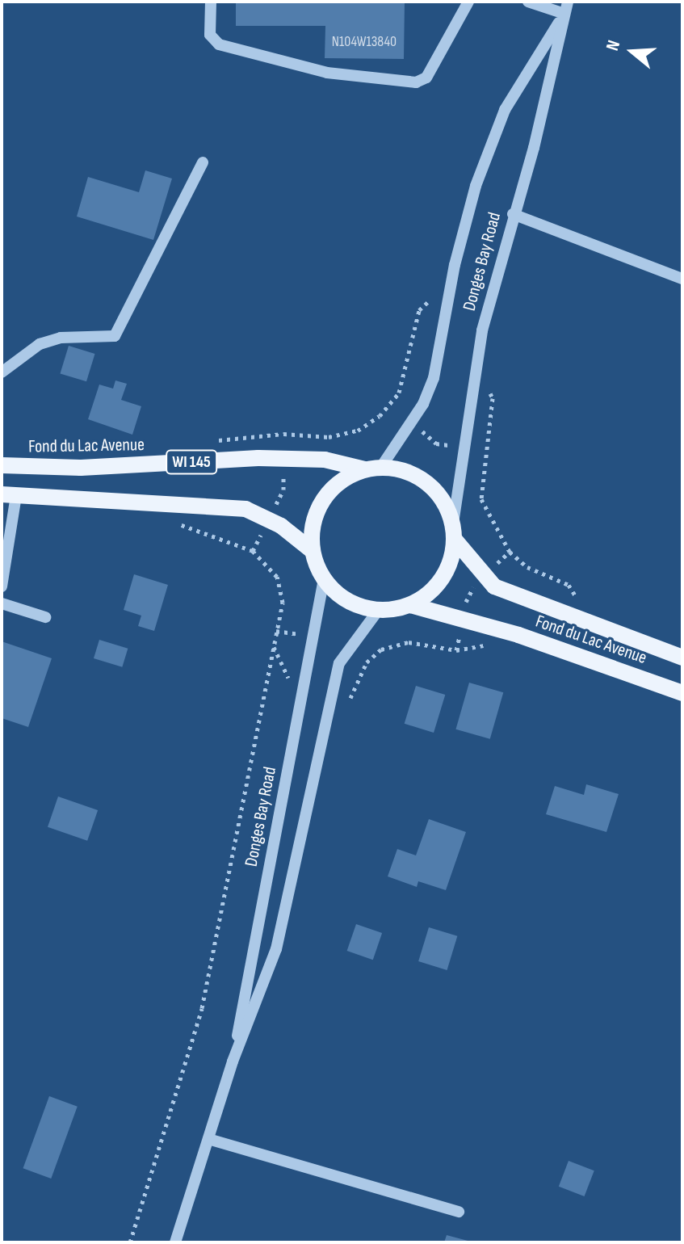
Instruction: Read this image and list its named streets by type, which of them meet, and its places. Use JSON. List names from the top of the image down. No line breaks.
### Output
{"streets":{"main road":["Fond du Lac Avenue","WI 145"],"street":["Donges Bay Road"]},"crossings":[["Donges Bay Road","Fond du Lac Avenue"],["Donges Bay Road","WI 145"],["Fond du Lac Avenue","WI 145"]],"house_numbers":["N104W13840"],"north":"left"}
